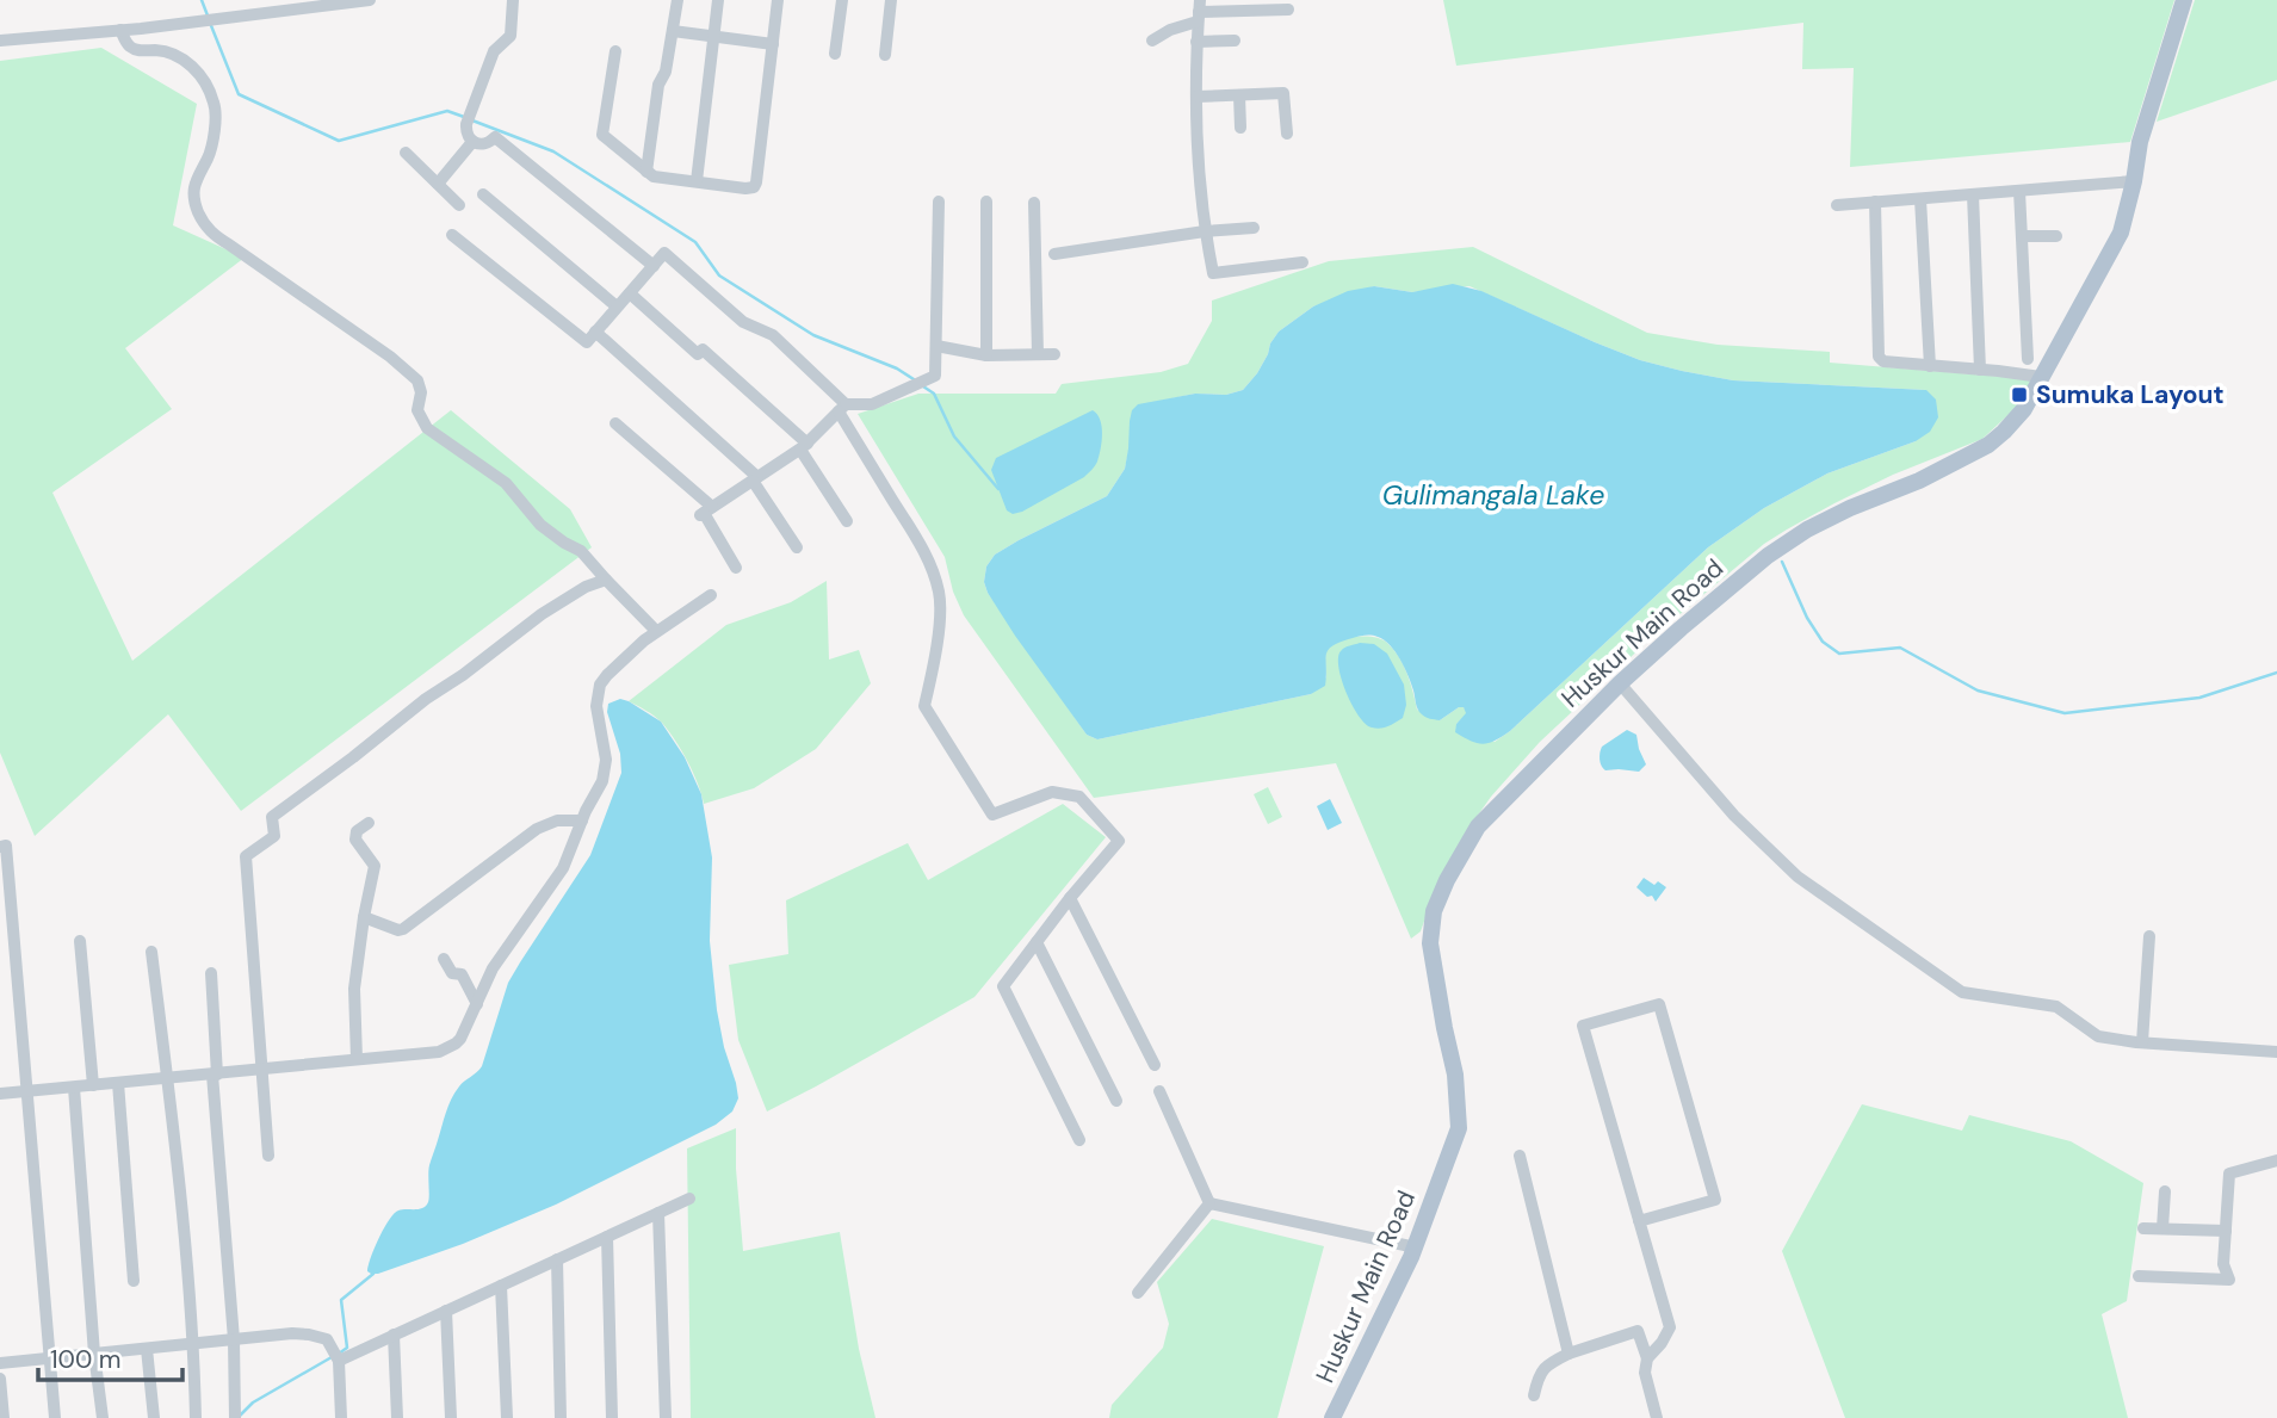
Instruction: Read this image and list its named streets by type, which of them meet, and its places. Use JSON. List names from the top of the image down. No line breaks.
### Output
{"streets":{"main road":["Huskur Main Road"]},"water":["Gulimangala Lake"],"places":{"transit":["Sumuka Layout"]},"scale_bar":"100 m"}
